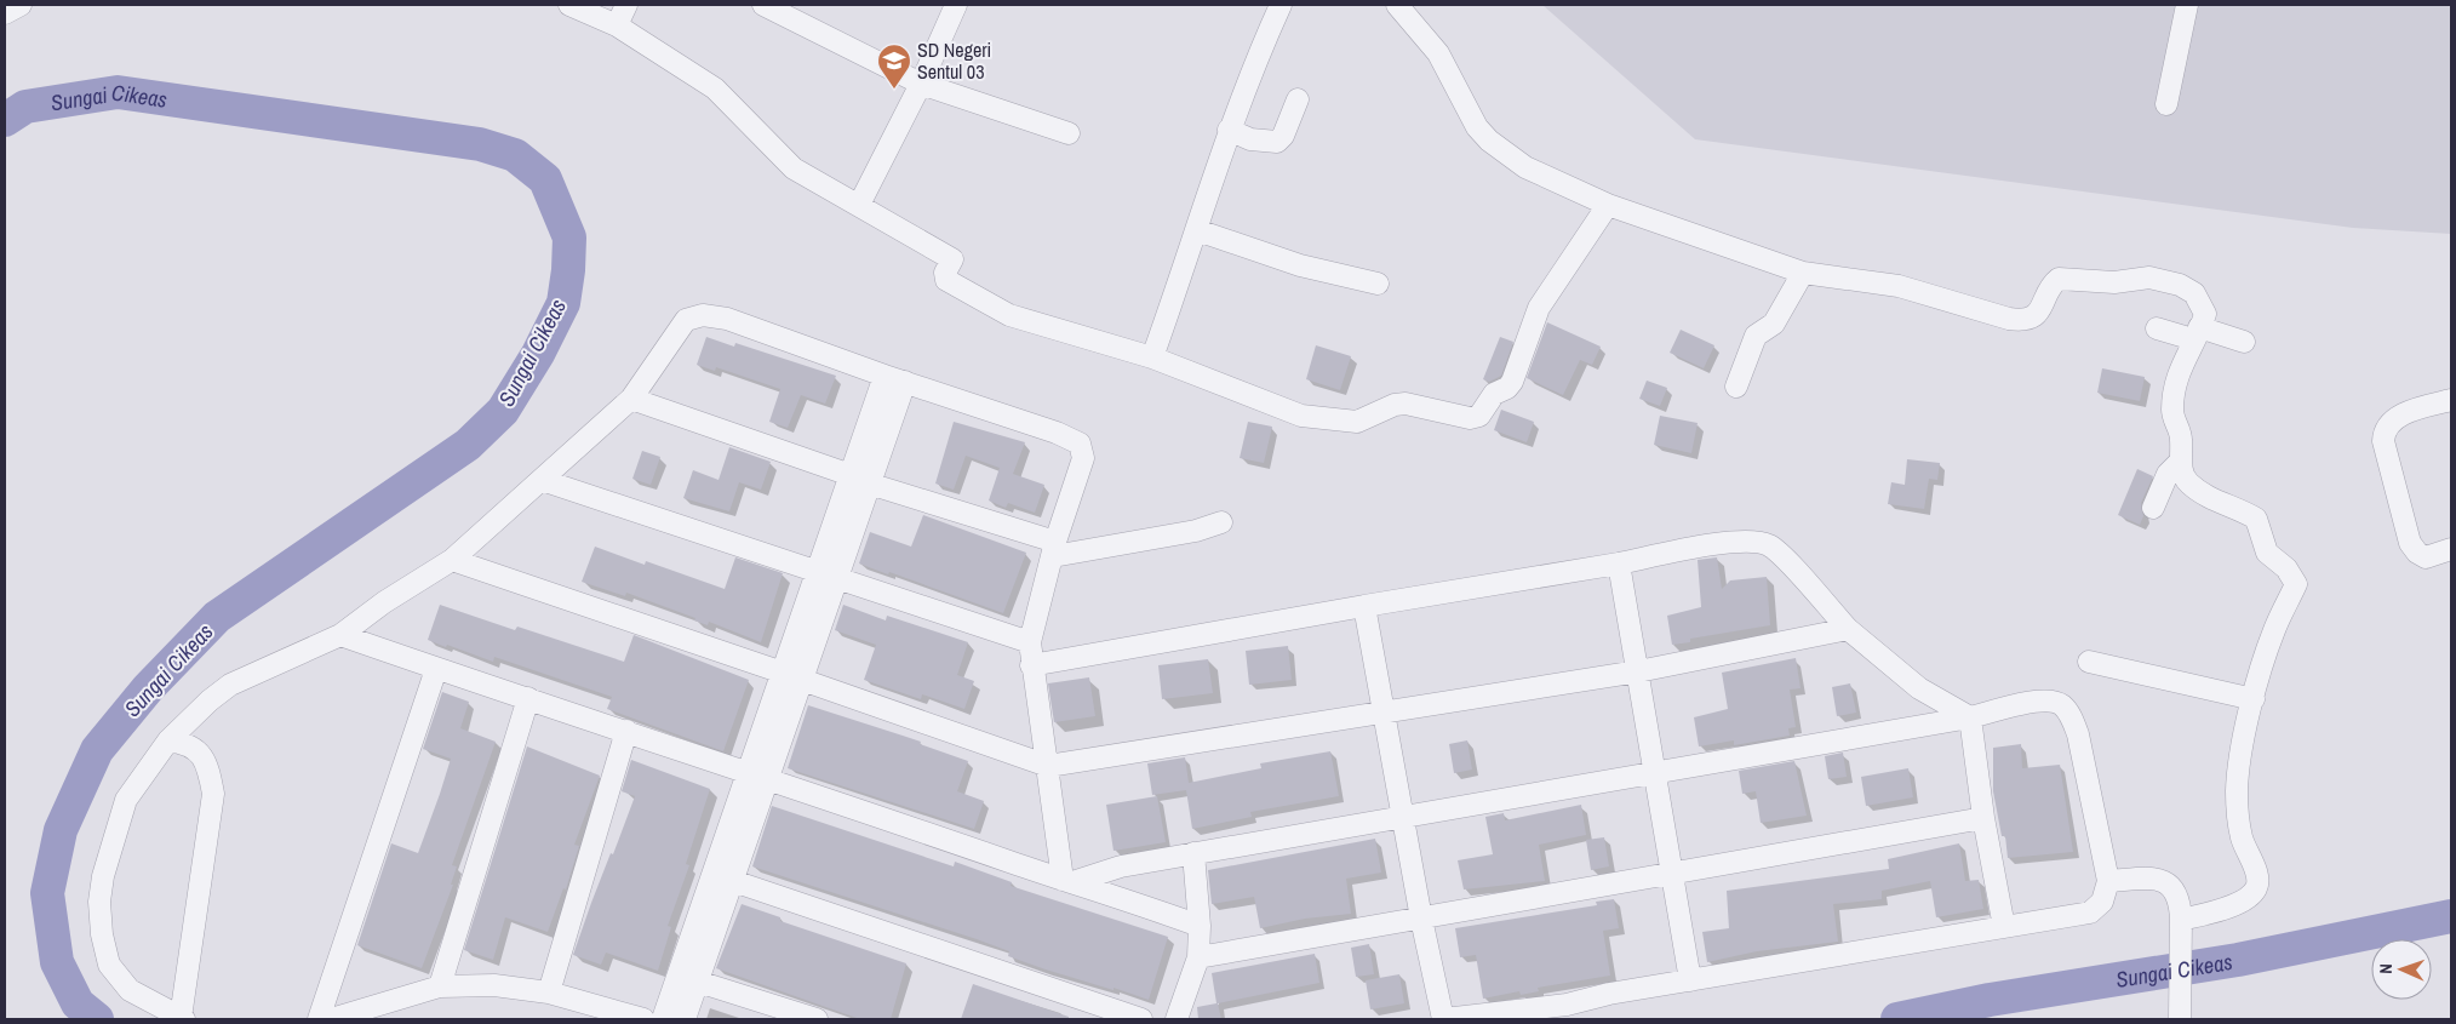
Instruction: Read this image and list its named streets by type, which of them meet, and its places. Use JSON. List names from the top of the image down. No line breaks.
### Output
{"water":["Sungai Cikeas"],"places":{"school or university":["SD Negeri Sentul 03"]},"north":"left"}
